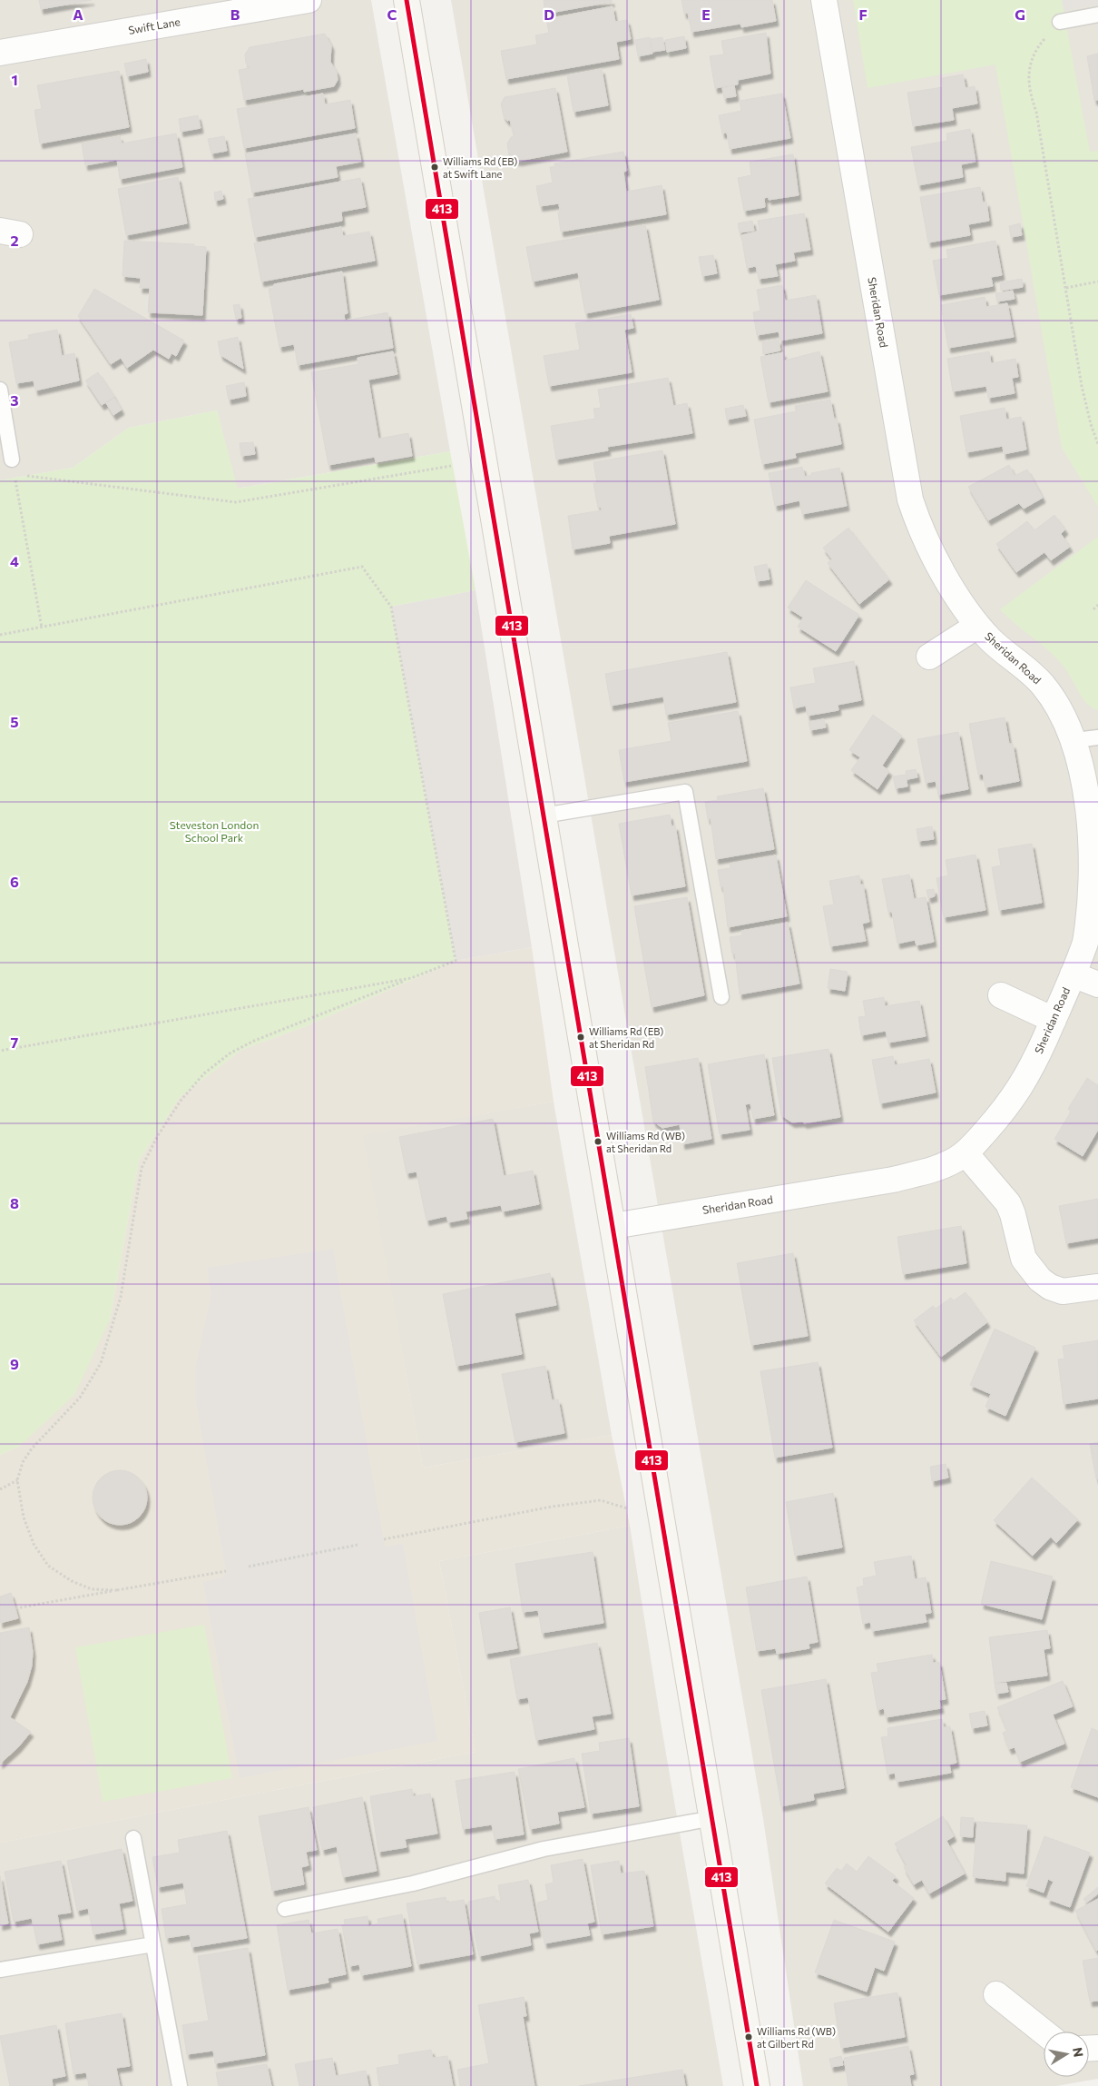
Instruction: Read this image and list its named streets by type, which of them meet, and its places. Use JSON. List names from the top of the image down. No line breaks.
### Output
{"streets":{"street":["Swift Lane","Sheridan Road"]},"parks":["Steveston London School Park"],"places":["Williams Rd (EB) at Swift Lane","Williams Rd (EB) at Sheridan Rd","Williams Rd (WB) at Sheridan Rd","Williams Rd (WB) at Gilbert Rd"],"lines":["transit line 413"],"north":"right","grid":{"columns":["A","B","C","D","E","F","G"],"rows":["1","2","3","4","5","6","7","8","9"]}}
